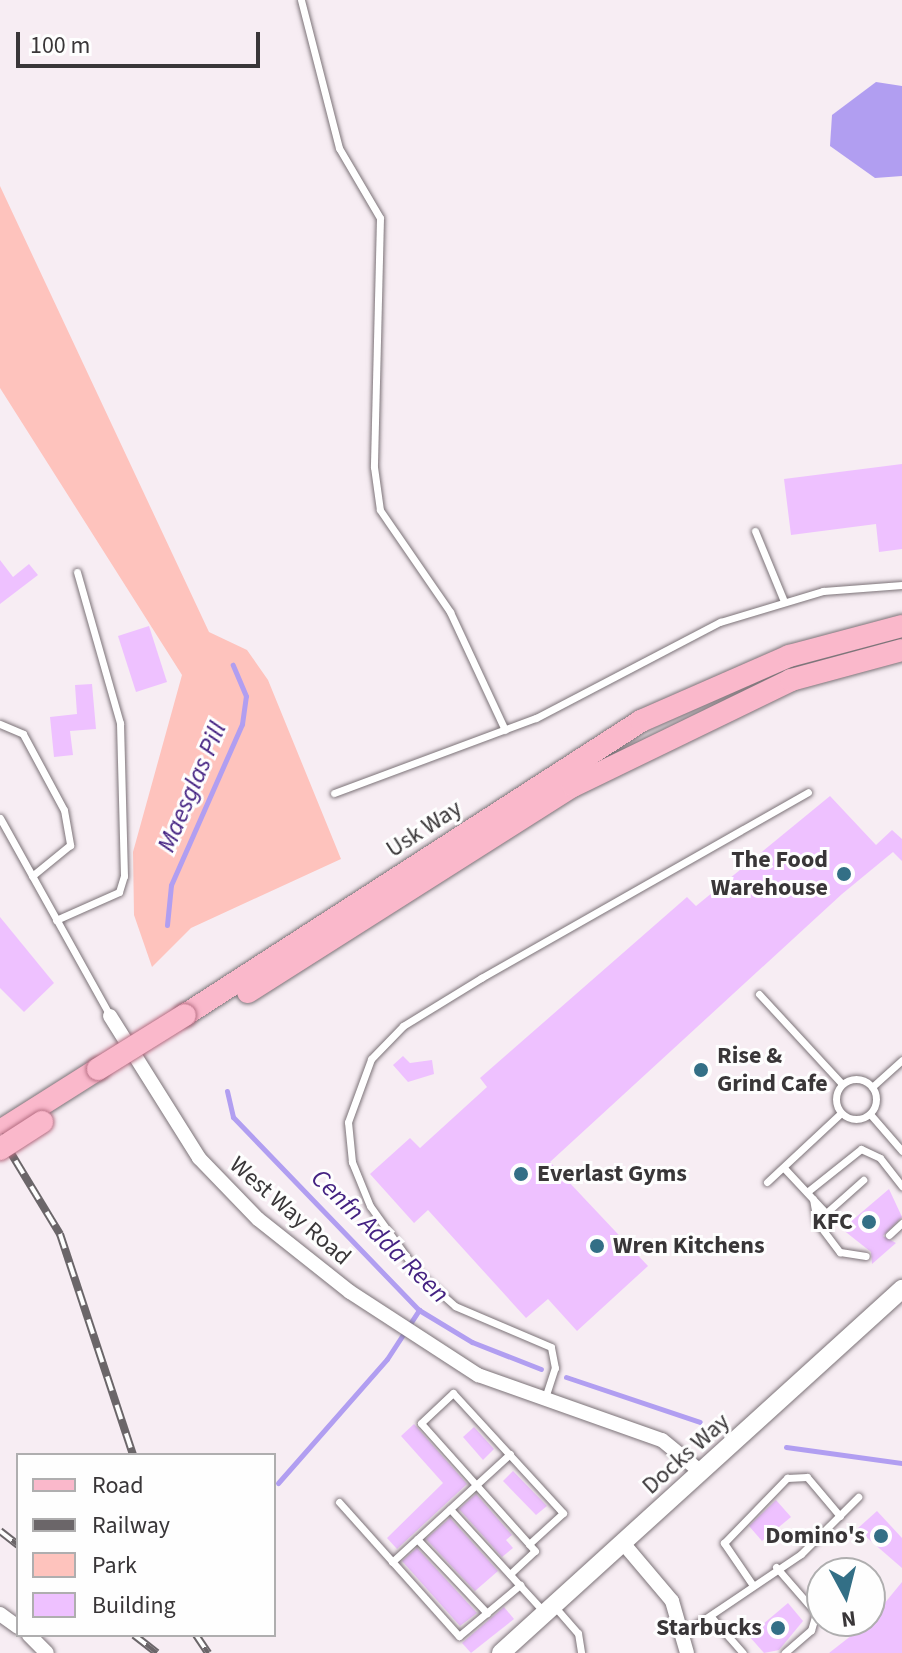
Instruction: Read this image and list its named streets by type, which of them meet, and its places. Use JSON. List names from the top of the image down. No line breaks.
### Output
{"streets":{"main road":["Usk Way"],"street":["West Way Road","Docks Way"]},"crossings":[["West Way Road","Docks Way"]],"water":["Maesglas Pill","Cenfn Adda Reen"],"places":["The Food Warehouse","Rise & Grind Cafe","Everlast Gyms","KFC","Wren Kitchens","Domino's","Starbucks"],"legend":["Road","Railway","Park","Building"],"scale_bar":"100 m","north":"bottom"}
